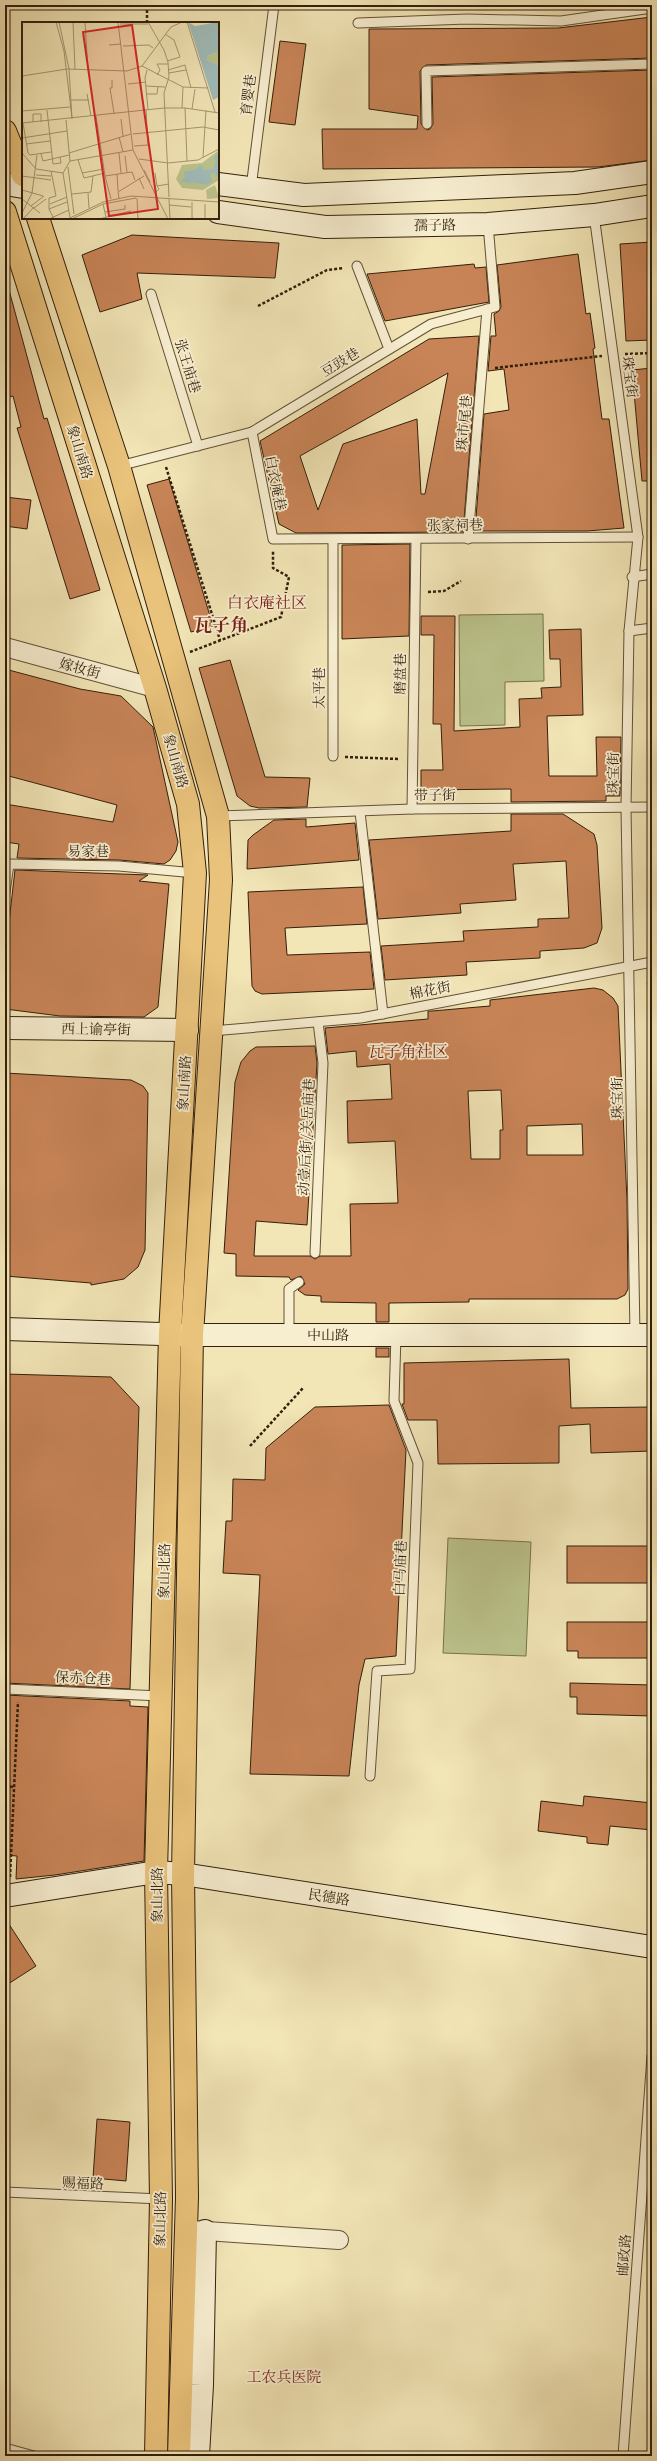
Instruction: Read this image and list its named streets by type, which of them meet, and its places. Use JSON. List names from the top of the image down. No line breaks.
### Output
{"streets":{"main road":["孺子路","象山南路","西上谕亭街","中山路","象山北路","民德路"],"street":["嫁妆街"],"lane":["育婴巷","豆豉巷","张王庙巷","珠宝街","珠市尾巷","白衣庵巷","张家祠巷","磨盘巷","太平巷","带子街","易家巷","棉花街","动壹后街/关岳庙巷","白马庙巷","保赤仓巷","赐福路","邮政路"]},"crossings":[["孺子路","珠宝街"],["豆豉巷","张王庙巷"],["豆豉巷","珠市尾巷"],["豆豉巷","象山南路"],["豆豉巷","白衣庵巷"],["珠宝街","张家祠巷"],["珠宝街","带子街"],["珠宝街","棉花街"],["珠宝街","中山路"],["珠市尾巷","张家祠巷"],["象山南路","嫁妆街"],["象山南路","带子街"],["象山南路","易家巷"],["象山南路","棉花街"],["象山南路","西上谕亭街"],["象山南路","中山路"],["象山南路","象山北路"],["白衣庵巷","张家祠巷"],["张家祠巷","磨盘巷"],["张家祠巷","太平巷"],["磨盘巷","带子街"],["棉花街","动壹后街/关岳庙巷"],["中山路","白马庙巷"],["中山路","象山北路"],["象山北路","保赤仓巷"],["象山北路","民德路"],["象山北路","赐福路"]],"districts":["白衣庵社区","瓦子角","瓦子角社区","工农兵医院"]}
